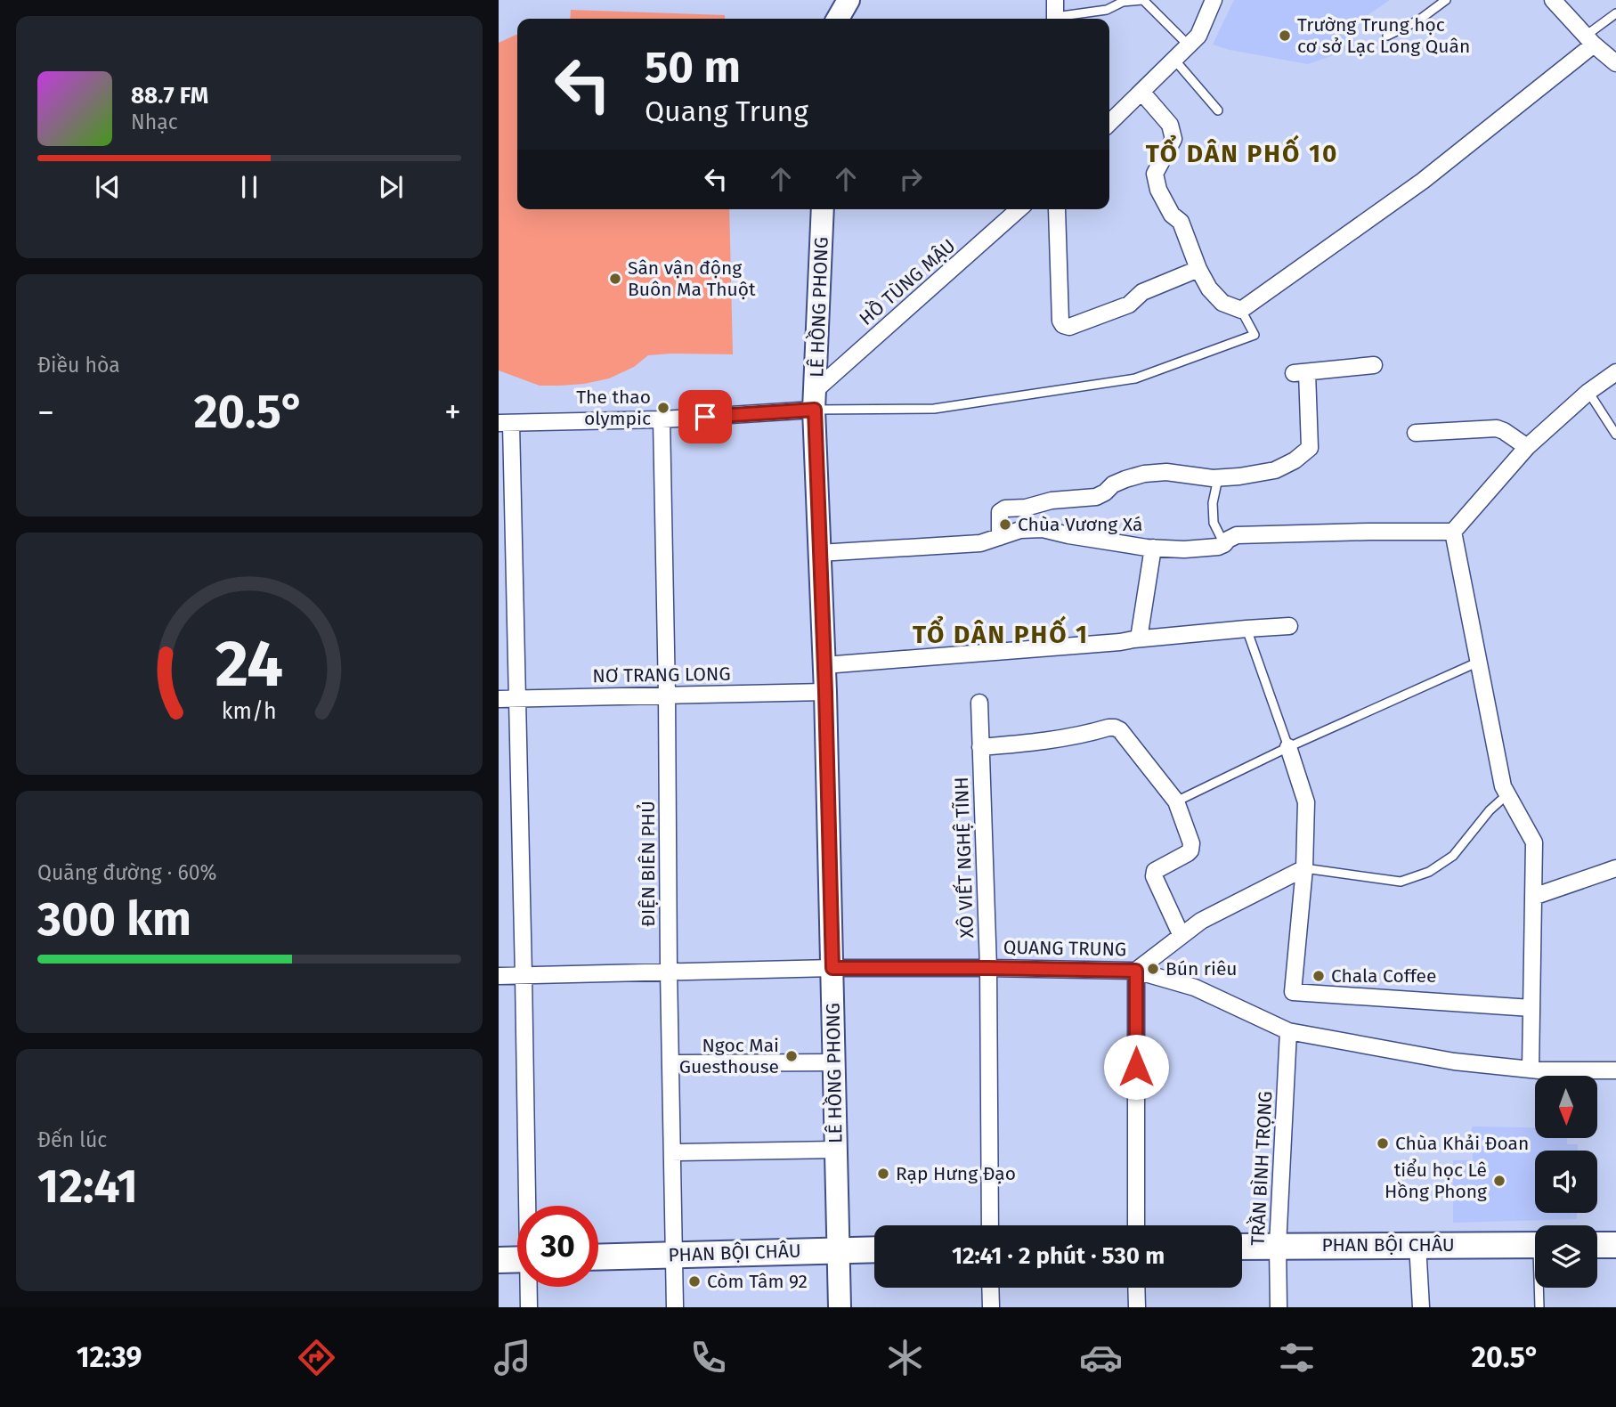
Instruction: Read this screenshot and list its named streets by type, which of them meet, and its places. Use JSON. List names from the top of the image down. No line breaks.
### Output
{"streets":{"main road":["PHAN BỘI CHÂU"],"street":["HỒ TÙNG MẬU","LÊ HỒNG PHONG","NƠ TRANG LONG","XÔ VIẾT NGHỆ TĨNH","ĐIỆN BIÊN PHỦ","QUANG TRUNG","TRẦN BÌNH TRỌNG"]},"crossings":[["HỒ TÙNG MẬU","LÊ HỒNG PHONG"],["LÊ HỒNG PHONG","NƠ TRANG LONG"],["LÊ HỒNG PHONG","QUANG TRUNG"],["LÊ HỒNG PHONG","PHAN BỘI CHÂU"],["NƠ TRANG LONG","ĐIỆN BIÊN PHỦ"],["XÔ VIẾT NGHỆ TĨNH","QUANG TRUNG"],["ĐIỆN BIÊN PHỦ","QUANG TRUNG"],["ĐIỆN BIÊN PHỦ","PHAN BỘI CHÂU"],["QUANG TRUNG","TRẦN BÌNH TRỌNG"],["TRẦN BÌNH TRỌNG","PHAN BỘI CHÂU"]],"districts":["TỔ DÂN PHỐ 10","TỔ DÂN PHỐ 1"],"places":["Trường Trung học cơ sở Lạc Long Quân","Sân vận động Buôn Ma Thuột","The thao olympic","Chùa Vương Xá","Bún riêu","Chala Coffee","Ngoc Mai Guesthouse","Chùa Khải Đoan","Rạp Hưng Đạo","tiểu học Lê Hồng Phong","Còm Tâm 92"],"north":"bottom","page":{"turn":["50 m","Quang Trung"],"song":["88.7 FM","Nhạc"],"tile":["Điều hòa",["Quãng đường · 60%","300 km"],["Đến lúc","12:41"]],"heat":["−","20.5°","+"],"limit":"30","trip":"12:41 · 2 phút · 530 m","tabs":["12:39","20.5°"],"gauge":["24","km/h"]}}
